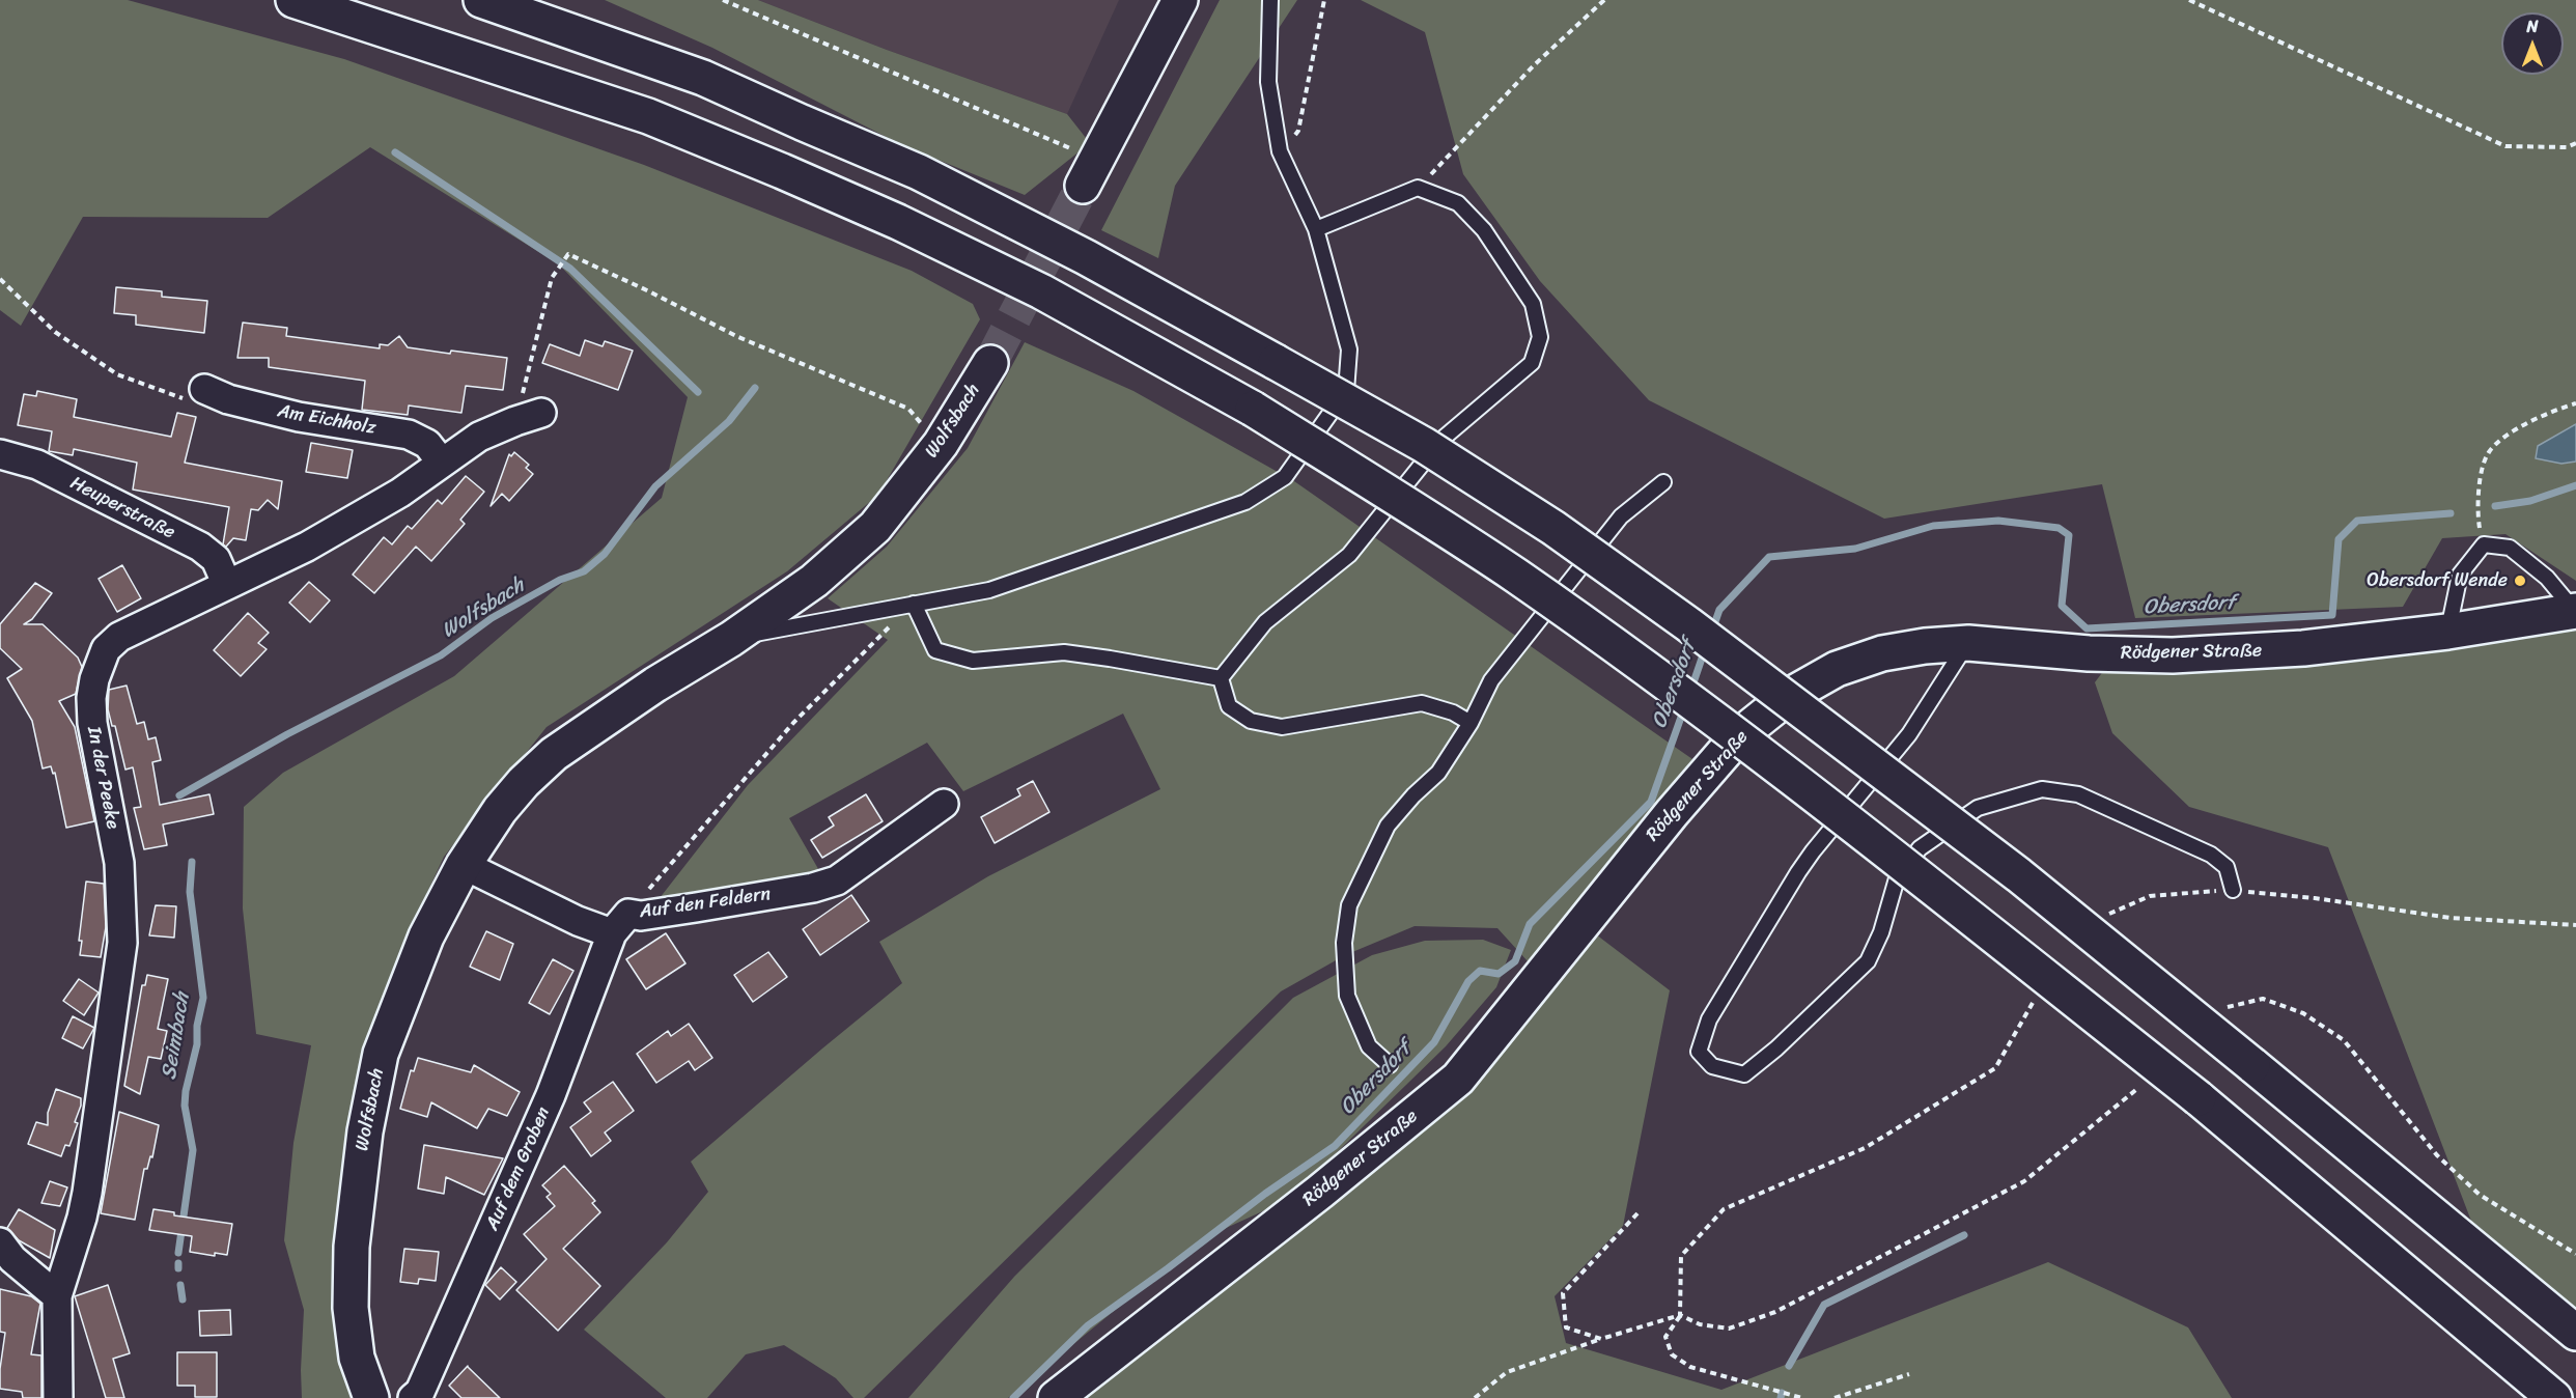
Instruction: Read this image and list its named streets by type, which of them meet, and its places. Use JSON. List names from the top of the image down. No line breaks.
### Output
{"streets":{"main road":["Wolfsbach","Rödgener Straße"],"street":["Am Eichholz","Heuperstraße","In der Peeke","Auf den Feldern","Auf dem Groben"]},"crossings":[["Am Eichholz","In der Peeke"],["Wolfsbach","Auf den Feldern"],["Heuperstraße","In der Peeke"],["Auf den Feldern","Auf dem Groben"]],"water":["Obersdorf","Wolfsbach","Seimbach"],"places":["Obersdorf Wende"],"north":"top"}
